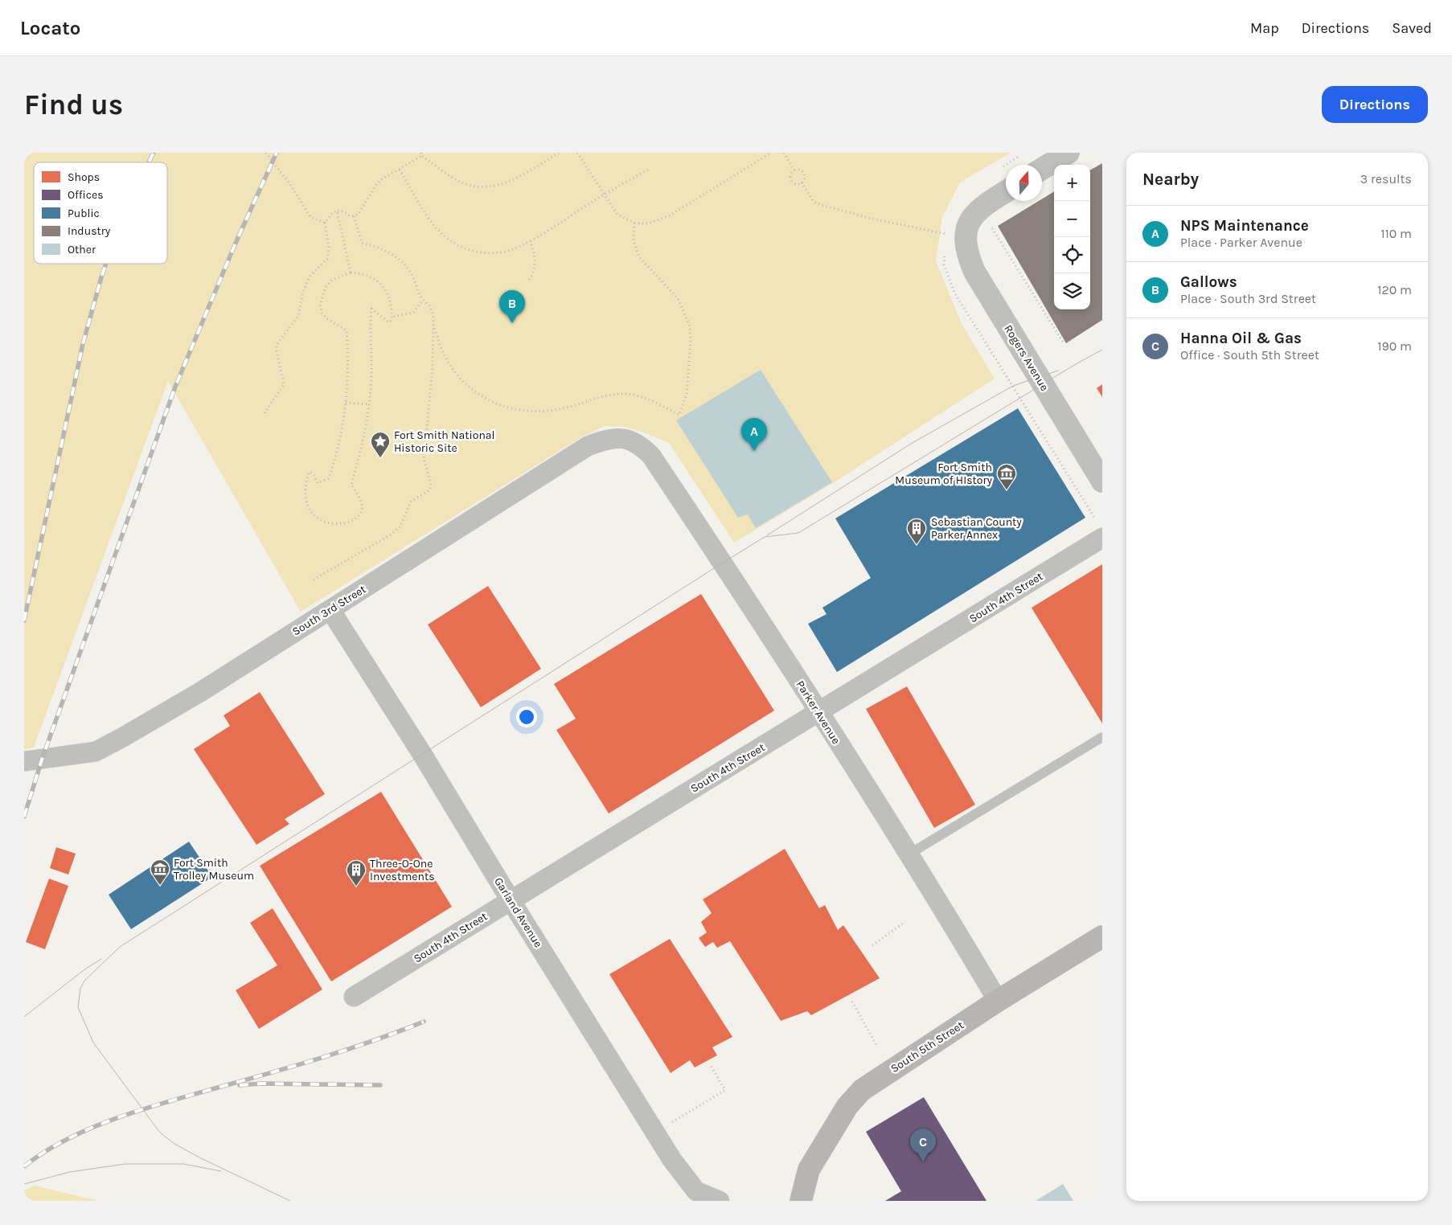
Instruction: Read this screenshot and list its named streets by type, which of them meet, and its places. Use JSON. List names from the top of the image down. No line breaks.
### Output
{"streets":{"main road":["South 5th Street"],"street":["Rogers Avenue","South 4th Street","South 3rd Street","Parker Avenue","Garland Avenue"]},"crossings":[["South 4th Street","Parker Avenue"],["South 4th Street","Garland Avenue"],["South 3rd Street","Parker Avenue"],["South 3rd Street","Garland Avenue"],["Parker Avenue","South 5th Street"]],"places":{"place":["Fort Smith National Historic Site"],"museum":["Fort Smith Museum of HIstory","Fort Smith Trolley Museum"],"building":["Sebastian County Parker Annex","Three-O-One Investments"]},"legend":["Shops","Offices","Public","Industry","Other"],"north":"top","page":{"header":"Locato","nav":["Map","Directions","Saved"],"buttons":"Directions","title":"Find us","heading":["Nearby","3 results"],"map_buttons":["+","−"],"list":[{"mark":"A","name":"NPS Maintenance","note":"Place · Parker Avenue","value":"110 m"},{"mark":"B","name":"Gallows","note":"Place · South 3rd Street","value":"120 m"},{"mark":"C","name":"Hanna Oil & Gas","note":"Office · South 5th Street","value":"190 m"}],"pins":["B","A","C"]}}
